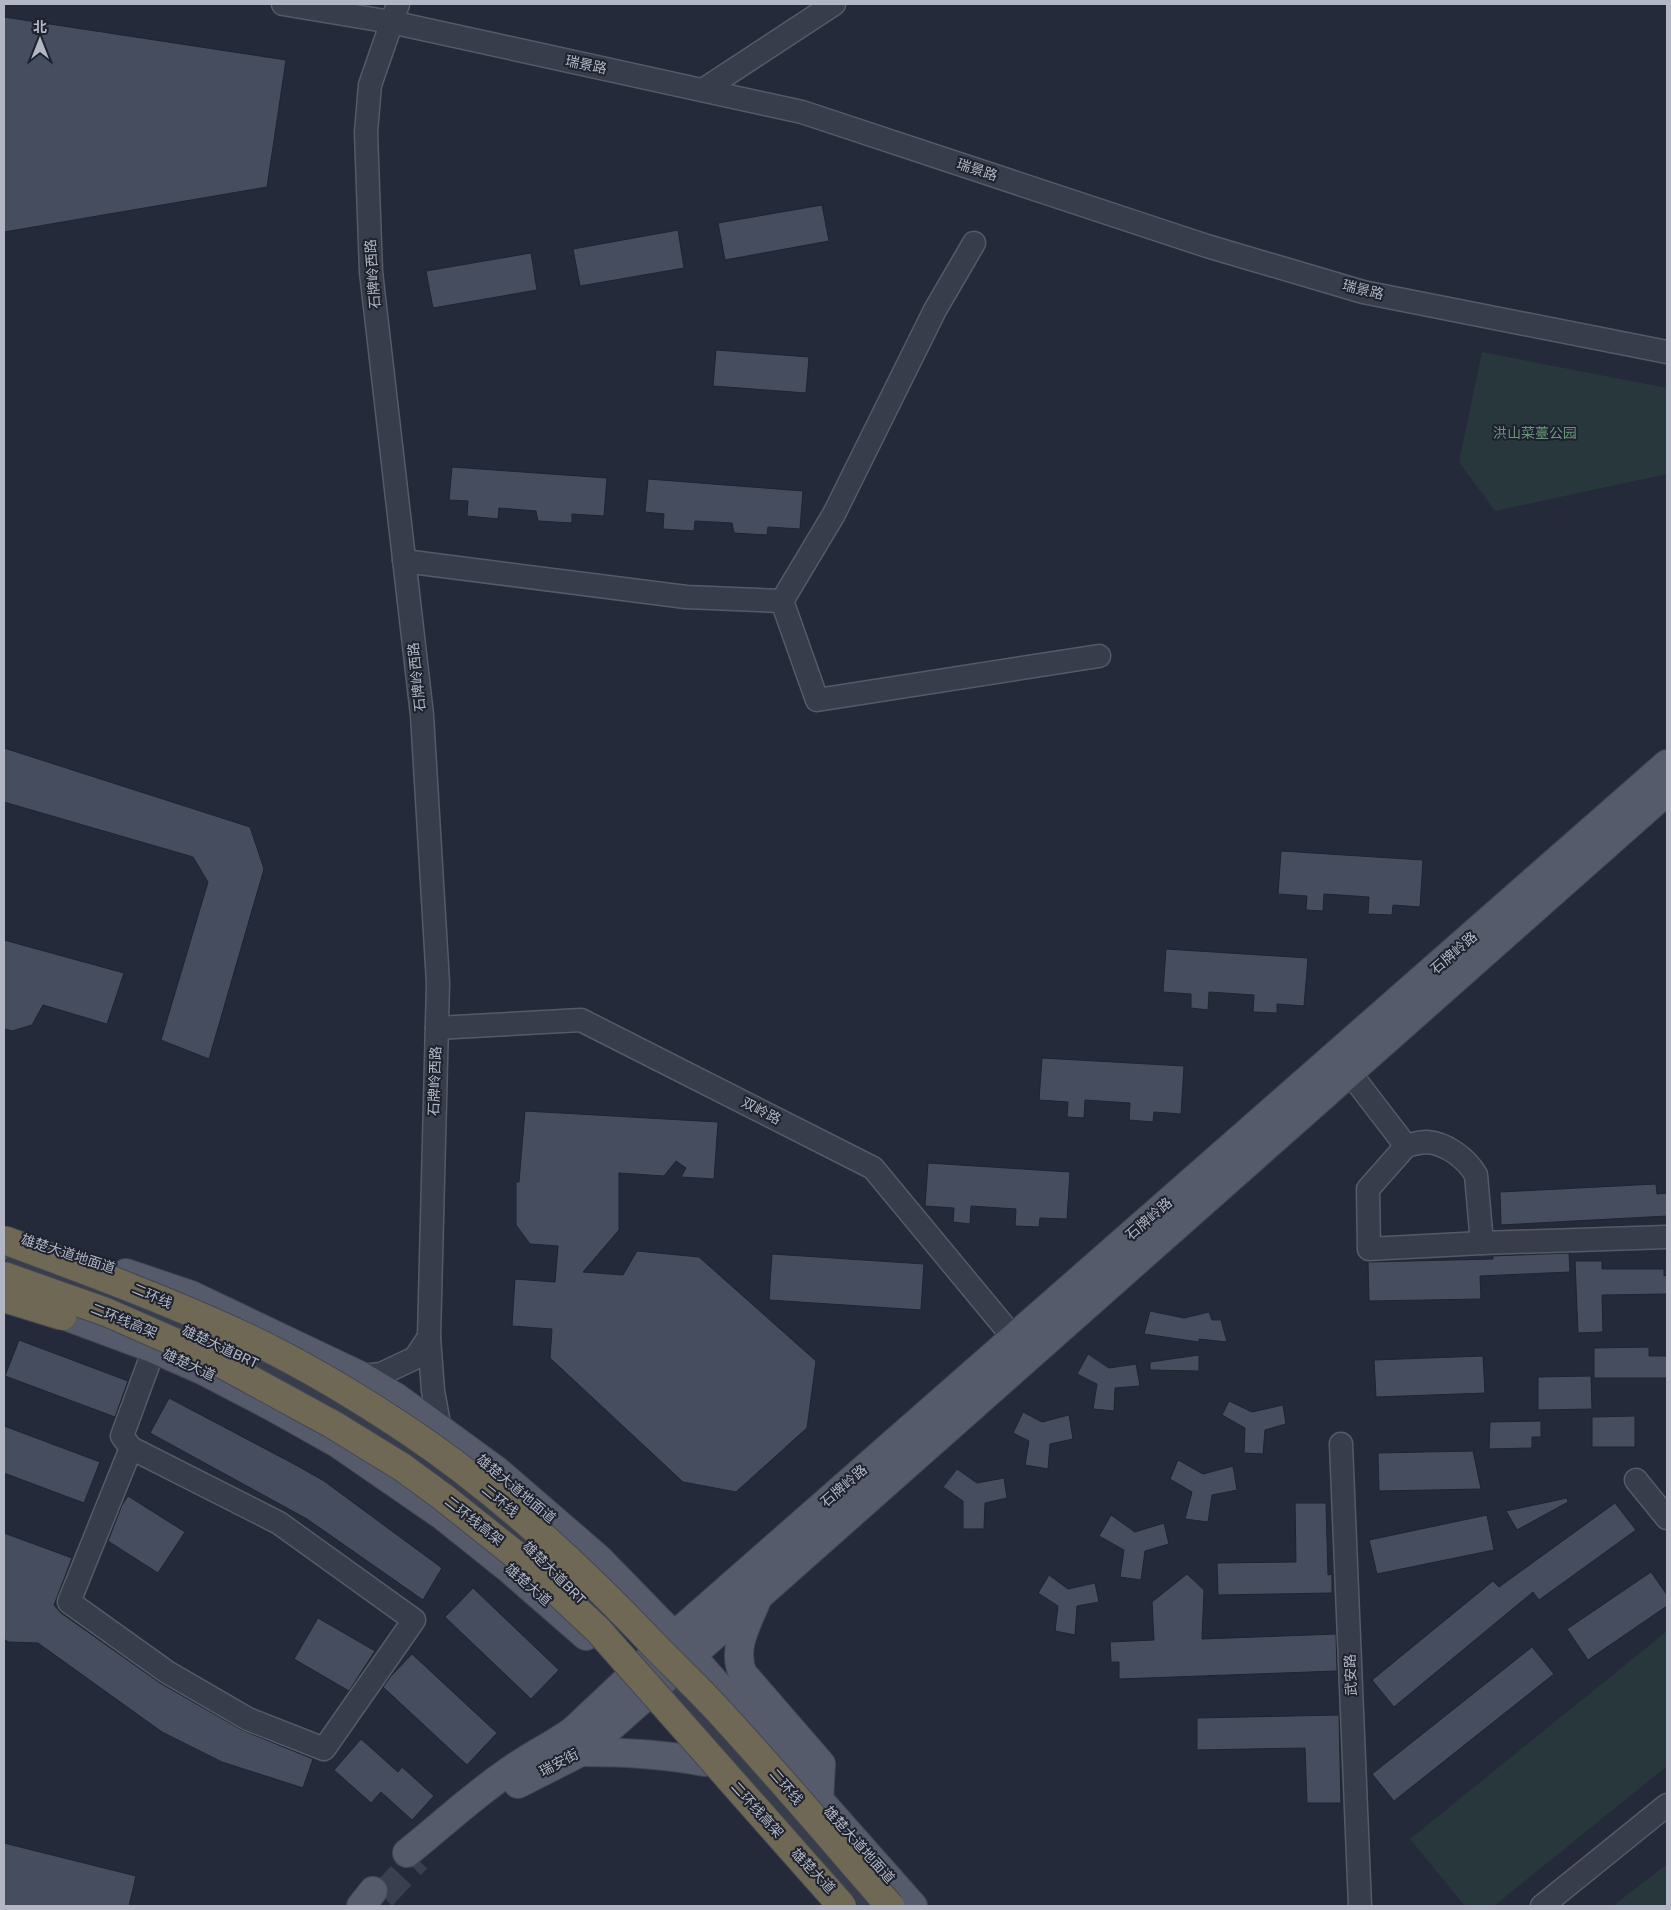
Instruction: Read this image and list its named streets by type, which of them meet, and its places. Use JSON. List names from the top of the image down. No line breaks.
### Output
{"streets":{"highway":["二环线","二环线高架"],"main road":["石牌岭路","雄楚大道地面道","雄楚大道","瑞安街"],"street":["瑞景路","石牌岭西路","双岭路","雄楚大道BRT","武安路"]},"crossings":[["瑞景路","石牌岭西路"],["石牌岭西路","双岭路"],["石牌岭西路","雄楚大道地面道"],["石牌岭路","双岭路"],["石牌岭路","雄楚大道地面道"],["石牌岭路","二环线高架"],["石牌岭路","雄楚大道BRT"],["石牌岭路","雄楚大道"],["石牌岭路","瑞安街"],["二环线高架","雄楚大道BRT"],["二环线高架","雄楚大道"],["二环线高架","瑞安街"],["雄楚大道BRT","雄楚大道"],["雄楚大道BRT","瑞安街"],["雄楚大道","瑞安街"]],"parks":["洪山菜薹公园"],"north":"top"}
